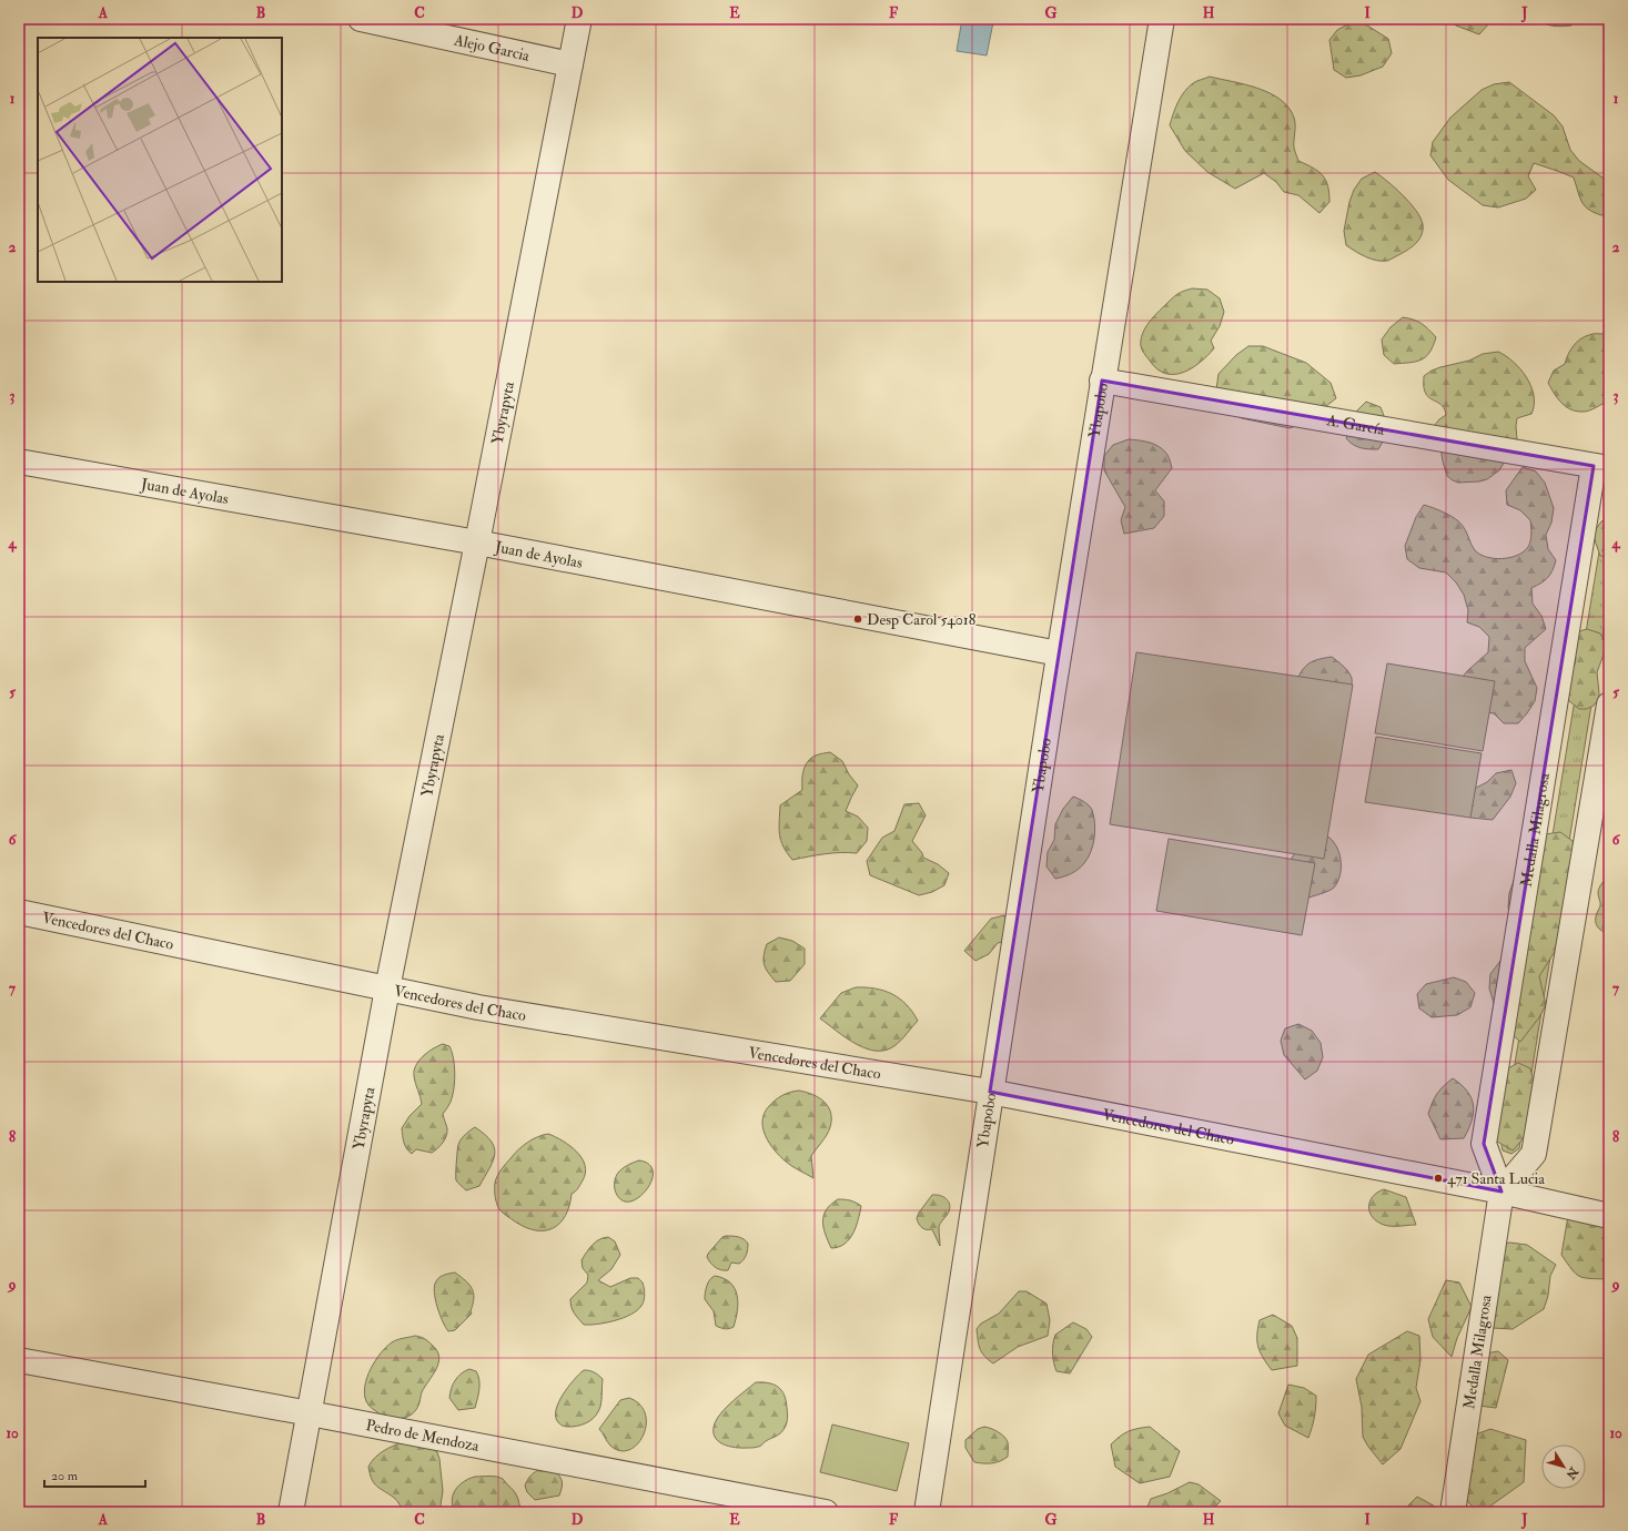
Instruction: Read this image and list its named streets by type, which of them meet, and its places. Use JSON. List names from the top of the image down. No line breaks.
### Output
{"streets":{"street":["Alejo Garcia","Ybapobo","Ybyrapyta","A. García","Juan de Ayolas","Medalla Milagrosa","Vencedores del Chaco","Pedro de Mendoza"]},"crossings":[["Alejo Garcia","Ybyrapyta"],["Ybapobo","A. García"],["Ybapobo","Juan de Ayolas"],["Ybapobo","Vencedores del Chaco"],["Ybyrapyta","Juan de Ayolas"],["Ybyrapyta","Vencedores del Chaco"],["Ybyrapyta","Pedro de Mendoza"],["A. García","Medalla Milagrosa"],["Medalla Milagrosa","Vencedores del Chaco"]],"places":["Desp Carol 54018","471 Santa Lucia"],"scale_bar":"20 m","north":"bottom right","grid":{"columns":["A","B","C","D","E","F","G","H","I","J"],"rows":["1","2","3","4","5","6","7","8","9","10"]}}
